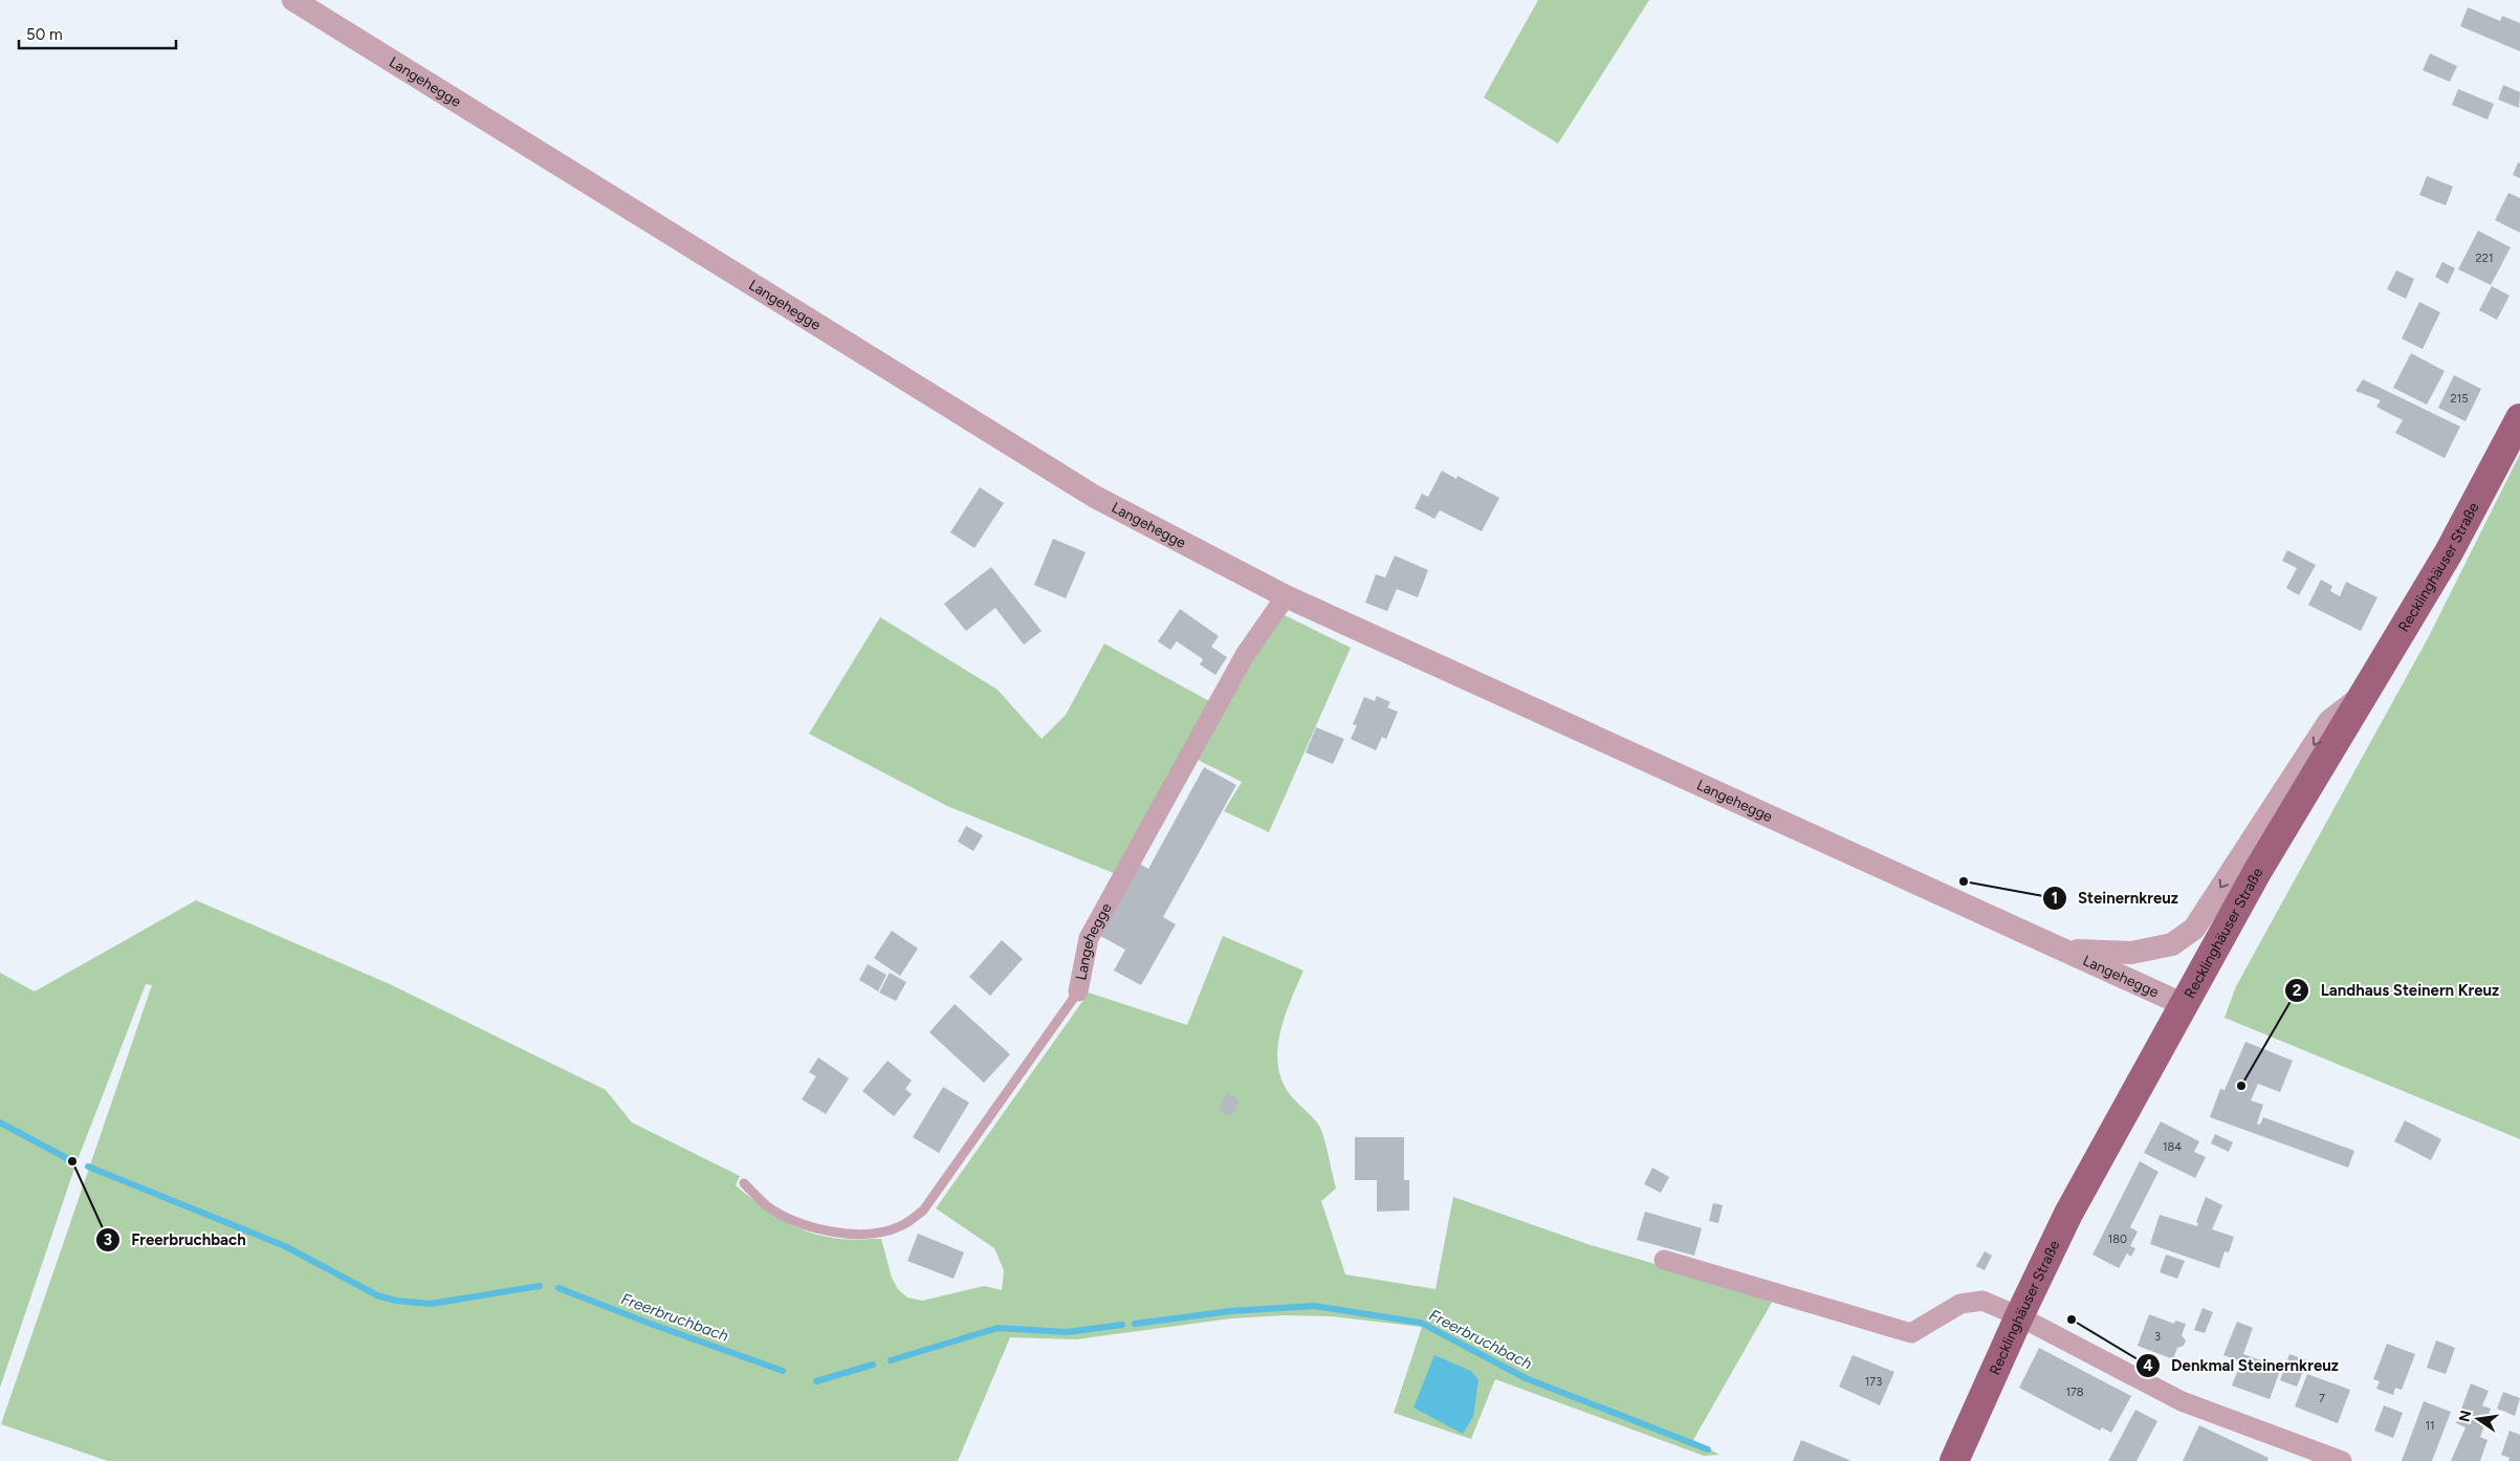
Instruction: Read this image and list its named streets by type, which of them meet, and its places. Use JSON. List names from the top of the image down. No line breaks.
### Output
{"streets":{"main road":["Recklinghäuser Straße"],"street":["Langehegge"]},"crossings":[["Langehegge","Recklinghäuser Straße"]],"water":["Freerbruchbach"],"places":["Steinernkreuz","Landhaus Steinern Kreuz","Freerbruchbach","Denkmal Steinernkreuz"],"house_numbers":["221","215","184","180","3","173","178","7","11"],"scale_bar":"50 m","north":"left"}
